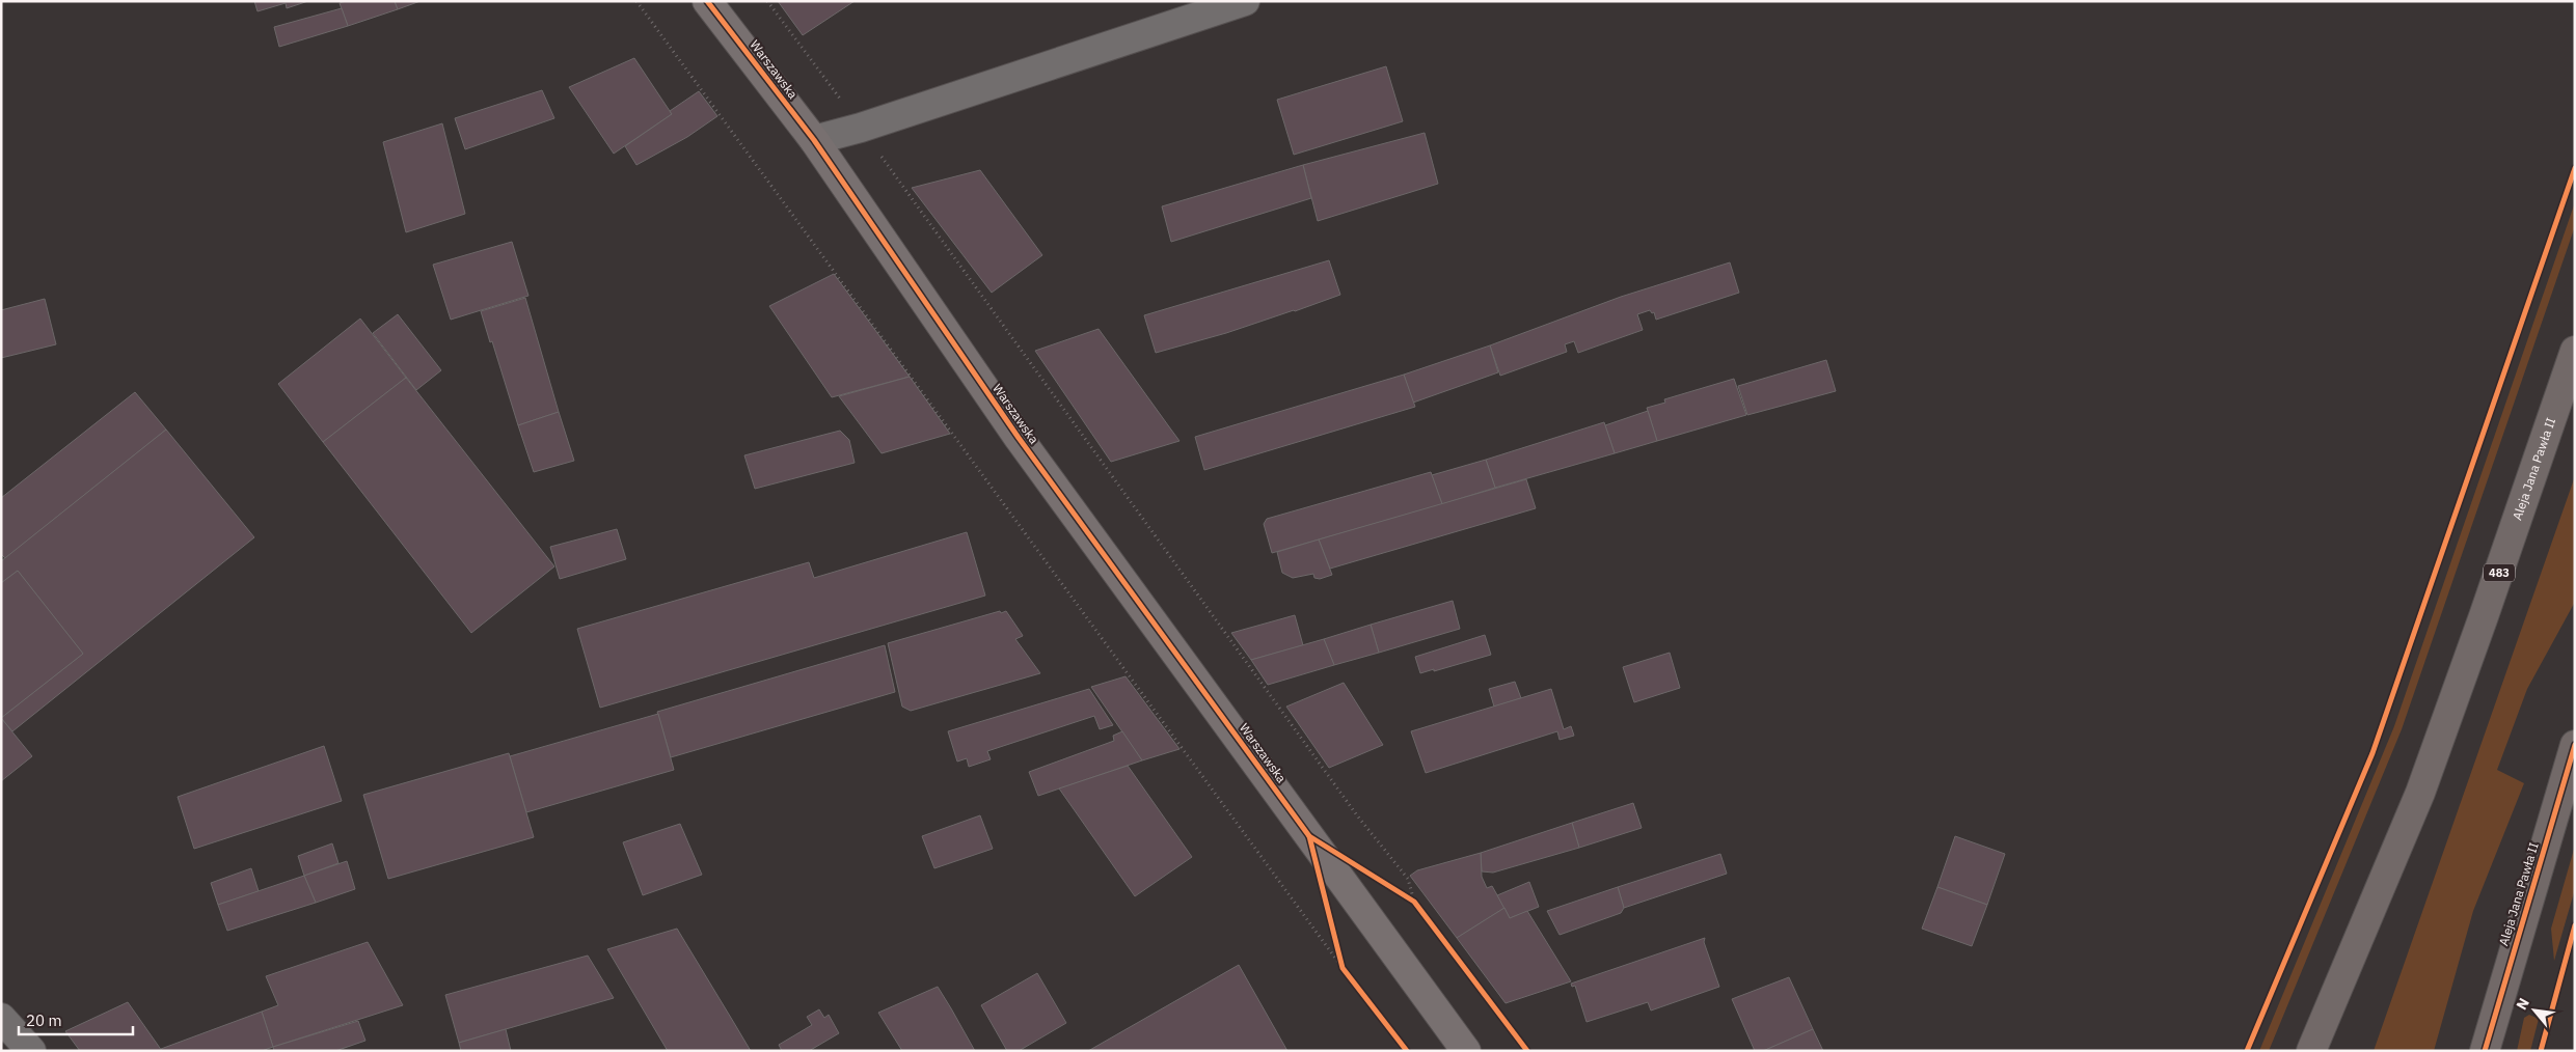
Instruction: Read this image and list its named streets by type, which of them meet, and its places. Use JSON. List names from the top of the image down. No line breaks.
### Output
{"streets":{"main road":["Aleja Jana Pawła II","483"],"street":["Warszawska"]},"scale_bar":"20 m","north":"top left"}
